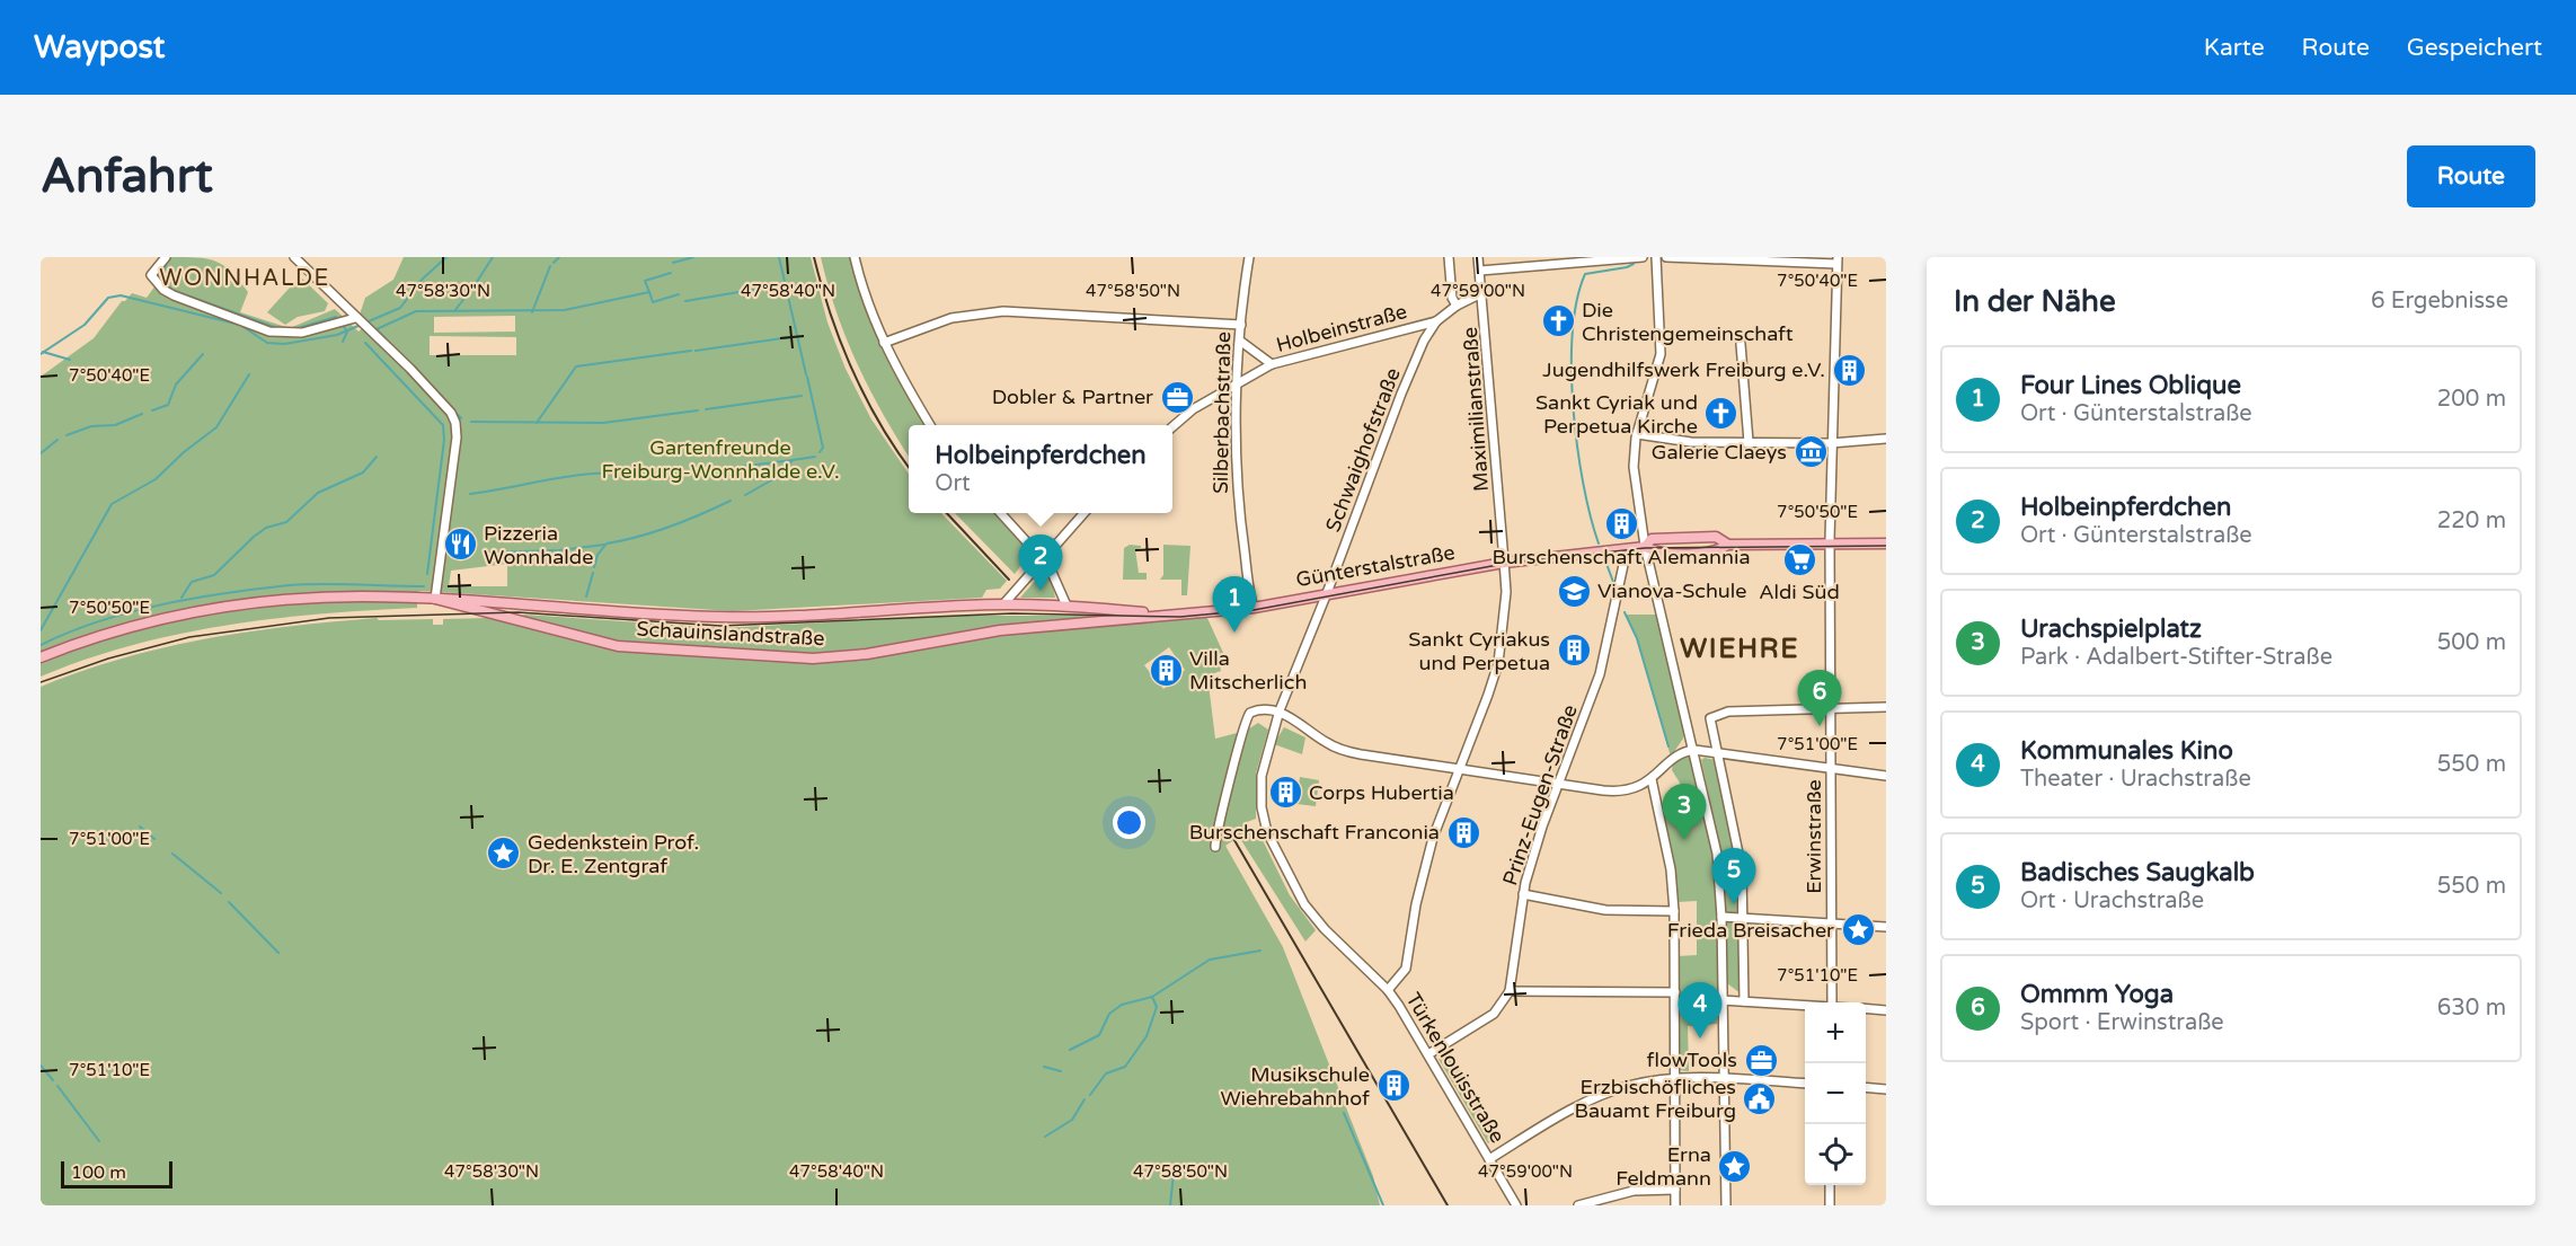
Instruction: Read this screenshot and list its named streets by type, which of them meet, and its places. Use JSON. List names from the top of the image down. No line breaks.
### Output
{"streets":{"main road":["Günterstalstraße","Schauinslandstraße"],"street":["Holbeinstraße","Maximilianstraße","Silberbachstraße","Schwaighofstraße","Prinz-Eugen-Straße","Erwinstraße","Türkenlouisstraße"]},"crossings":[["Holbeinstraße","Maximilianstraße"],["Holbeinstraße","Silberbachstraße"],["Holbeinstraße","Schwaighofstraße"],["Maximilianstraße","Günterstalstraße"],["Maximilianstraße","Türkenlouisstraße"],["Silberbachstraße","Günterstalstraße"],["Schwaighofstraße","Günterstalstraße"],["Schwaighofstraße","Türkenlouisstraße"],["Günterstalstraße","Schauinslandstraße"],["Günterstalstraße","Prinz-Eugen-Straße"],["Günterstalstraße","Erwinstraße"],["Günterstalstraße","Türkenlouisstraße"]],"districts":["WONNHALDE","WIEHRE"],"parks":["Gartenfreunde Freiburg-Wonnhalde e.V."],"places":{"church":["Die Christengemeinschaft","Sankt Cyriak und Perpetua Kirche"],"building":["Jugendhilfswerk Freiburg e.V.","Burschenschaft Alemannia","Sankt Cyriakus und Perpetua","Villa Mitscherlich","Corps Hubertia","Burschenschaft Franconia","Musikschule Wiehrebahnhof"],"office":["Dobler & Partner","flowTools"],"museum":["Galerie Claeys"],"restaurant":["Pizzeria Wonnhalde"],"supermarket":["Aldi Süd"],"school or university":["Vianova-Schule"],"place":["Gedenkstein Prof. Dr. E. Zentgraf","Frieda Breisacher","Erna Feldmann"],"public building":["Erzbischöfliches Bauamt Freiburg"]},"scale_bar":"100 m","page":{"header":"Waypost","nav":["Karte","Route","Gespeichert"],"buttons":"Route","title":"Anfahrt","heading":["In der Nähe","6 Ergebnisse"],"list":[{"mark":"1","name":"Four Lines Oblique","note":"Ort · Günterstalstraße","value":"200 m"},{"mark":"2","name":"Holbeinpferdchen","note":"Ort · Günterstalstraße","value":"220 m"},{"mark":"3","name":"Urachspielplatz","note":"Park · Adalbert-Stifter-Straße","value":"500 m"},{"mark":"4","name":"Kommunales Kino","note":"Theater · Urachstraße","value":"550 m"},{"mark":"5","name":"Badisches Saugkalb","note":"Ort · Urachstraße","value":"550 m"},{"mark":"6","name":"Ommm Yoga","note":"Sport · Erwinstraße","value":"630 m"}],"popup":["Holbeinpferdchen","Ort"],"pins":["2","1","6","3","5","4"],"map_buttons":["+","−"],"scale":"100 m"},"coordinates":["7°50'40\"E","47°58'30\"N","47°58'40\"N","47°58'50\"N","47°59'00\"N","7°50'50\"E","7°51'00\"E","7°51'10\"E"]}
